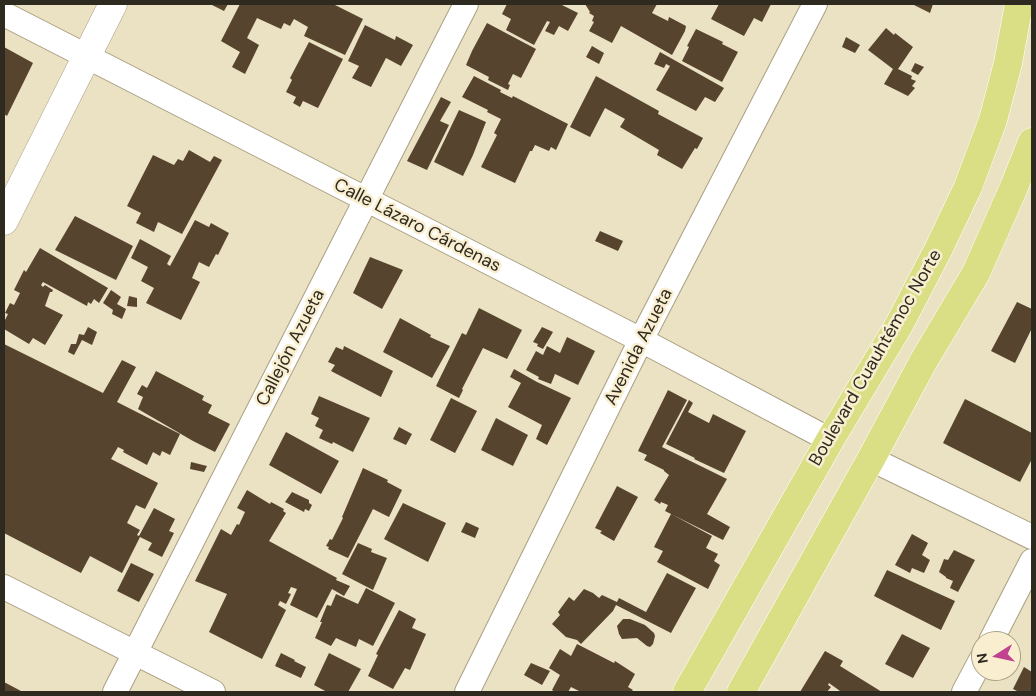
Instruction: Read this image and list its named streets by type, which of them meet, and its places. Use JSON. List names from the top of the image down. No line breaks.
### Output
{"streets":{"main road":["Boulevard Cuauhtémoc Norte"],"street":["Calle Lázaro Cárdenas","Avenida Azueta","Callejón Azueta"]},"crossings":[["Calle Lázaro Cárdenas","Avenida Azueta"],["Calle Lázaro Cárdenas","Callejón Azueta"],["Calle Lázaro Cárdenas","Boulevard Cuauhtémoc Norte"]],"north":"left"}
